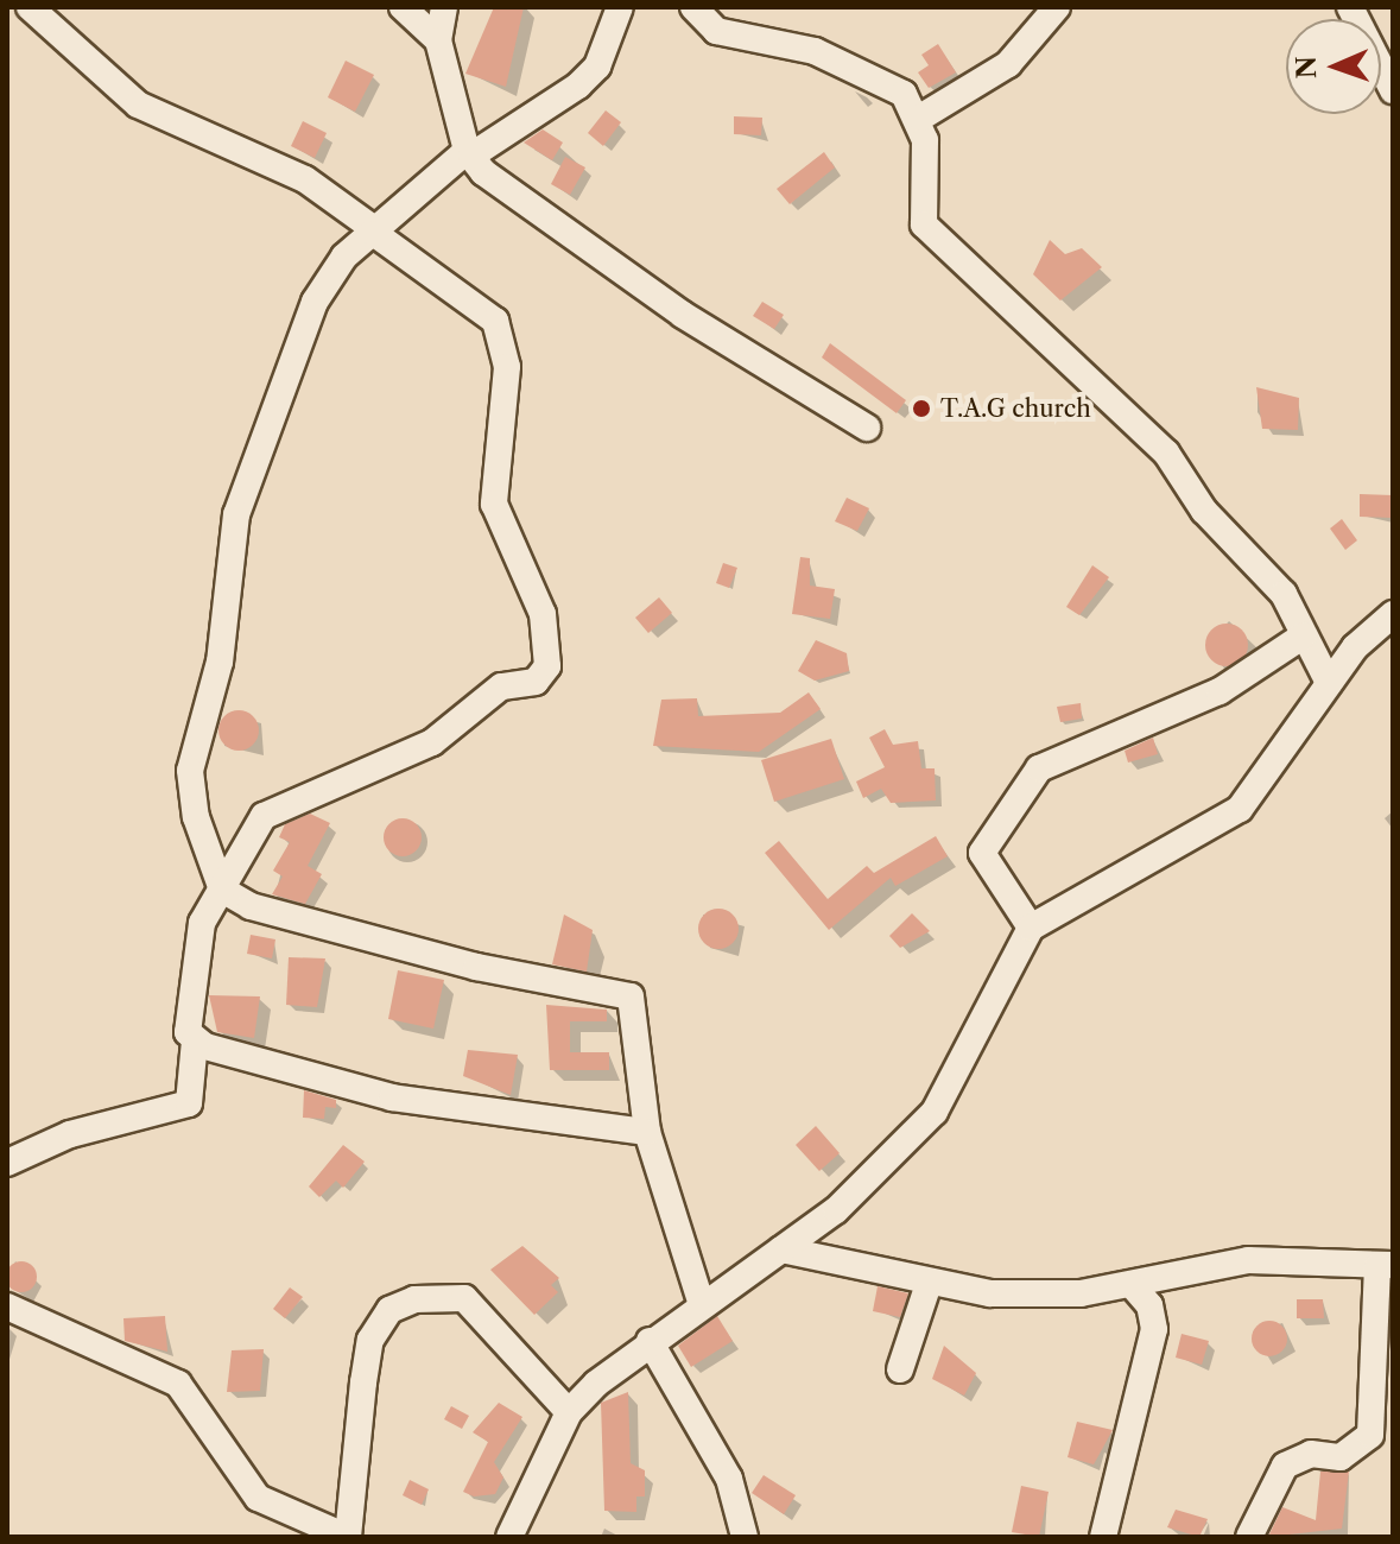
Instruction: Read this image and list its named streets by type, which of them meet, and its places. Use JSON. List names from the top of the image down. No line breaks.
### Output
{"places":["T.A.G church"],"north":"left"}
